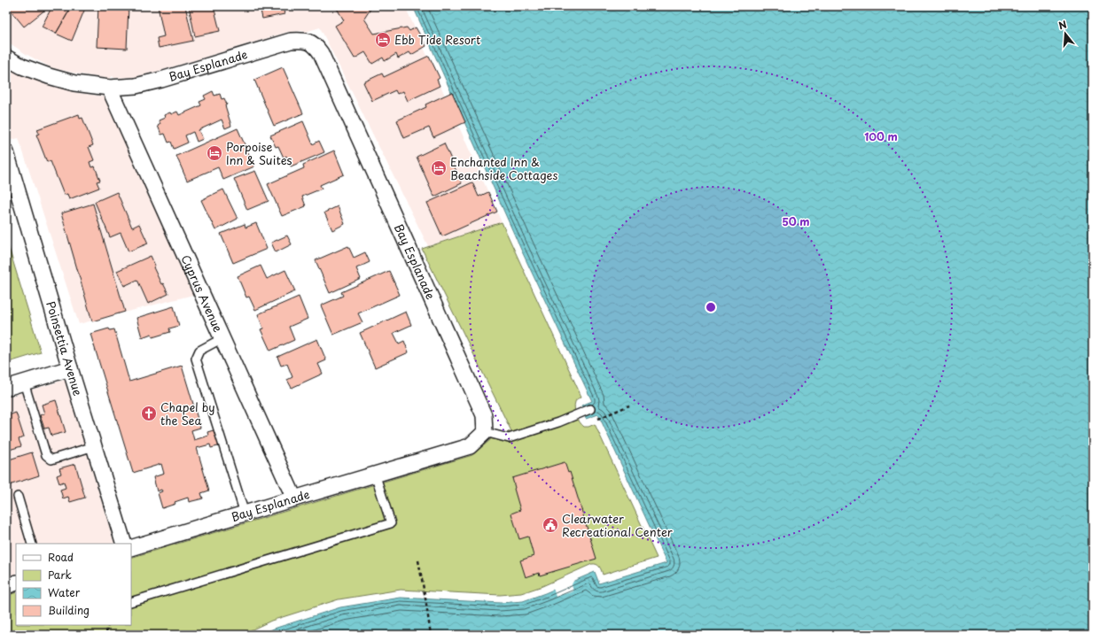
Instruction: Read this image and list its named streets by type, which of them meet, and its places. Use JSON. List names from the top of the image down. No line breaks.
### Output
{"streets":{"street":["Bay Esplanade","Cyprus Avenue","Poinsettia Avenue"]},"crossings":[["Bay Esplanade","Cyprus Avenue"]],"places":{"hotel":["Ebb Tide Resort","Porpoise Inn & Suites","Enchanted Inn & Beachside Cottages"],"church":["Chapel by the Sea"],"public building":["Clearwater Recreational Center"]},"legend":["Road","Park","Water","Building"],"north":"top","rings":["100 m","50 m"]}
